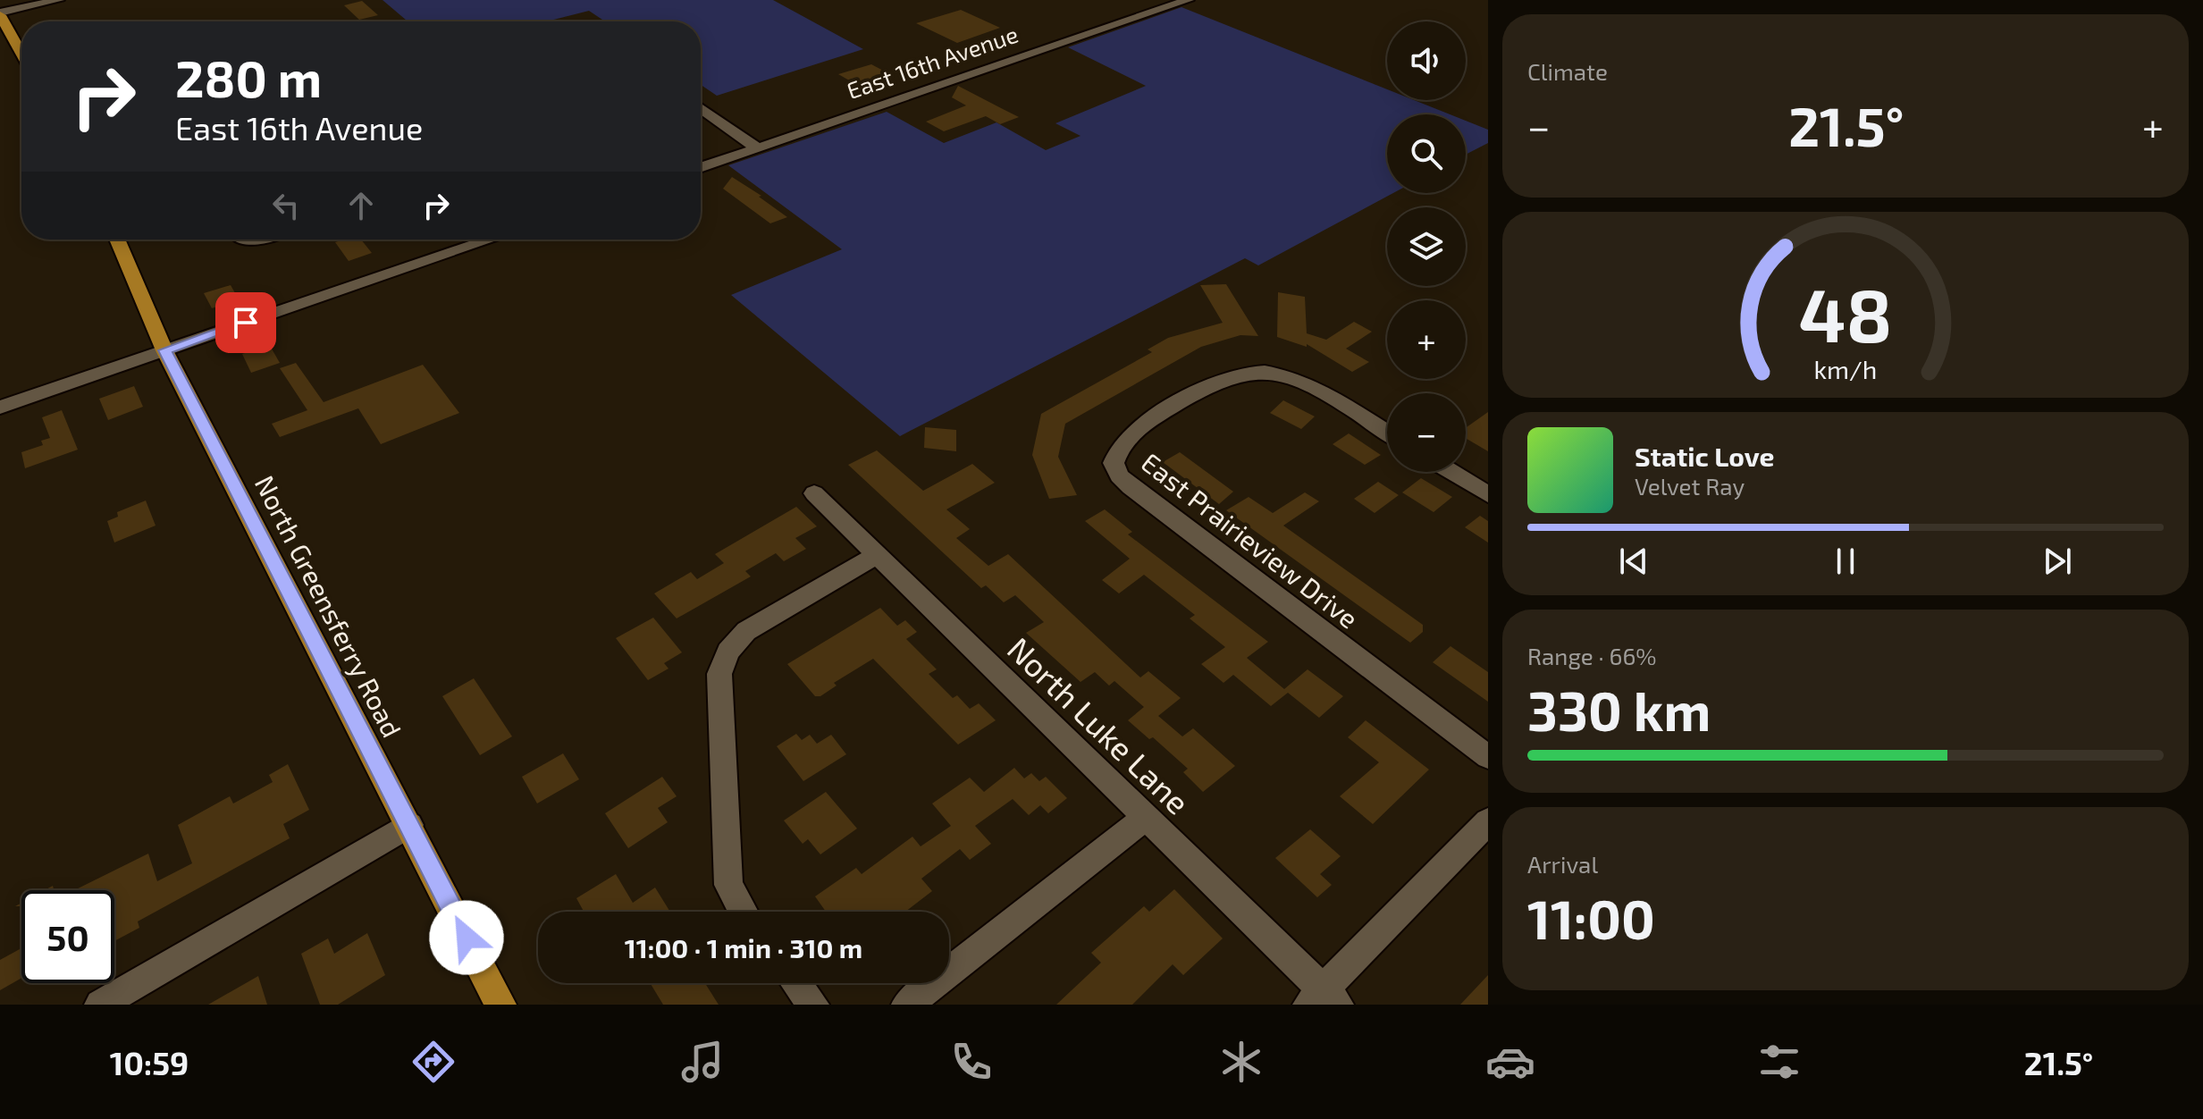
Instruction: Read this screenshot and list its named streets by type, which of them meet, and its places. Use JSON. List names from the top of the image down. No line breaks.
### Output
{"streets":{"main road":["North Greensferry Road"],"street":["East 16th Avenue","East Prairieview Drive","North Luke Lane"]},"page":{"tile":["Climate",["Range · 66%","330 km"],["Arrival","11:00"]],"map_buttons":["+","−"],"turn":["280 m","East 16th Avenue"],"heat":["−","21.5°","+"],"song":["Static Love","Velvet Ray"],"limit":"50","trip":"11:00 · 1 min · 310 m","tabs":["10:59","21.5°"],"gauge":["48","km/h"]}}
